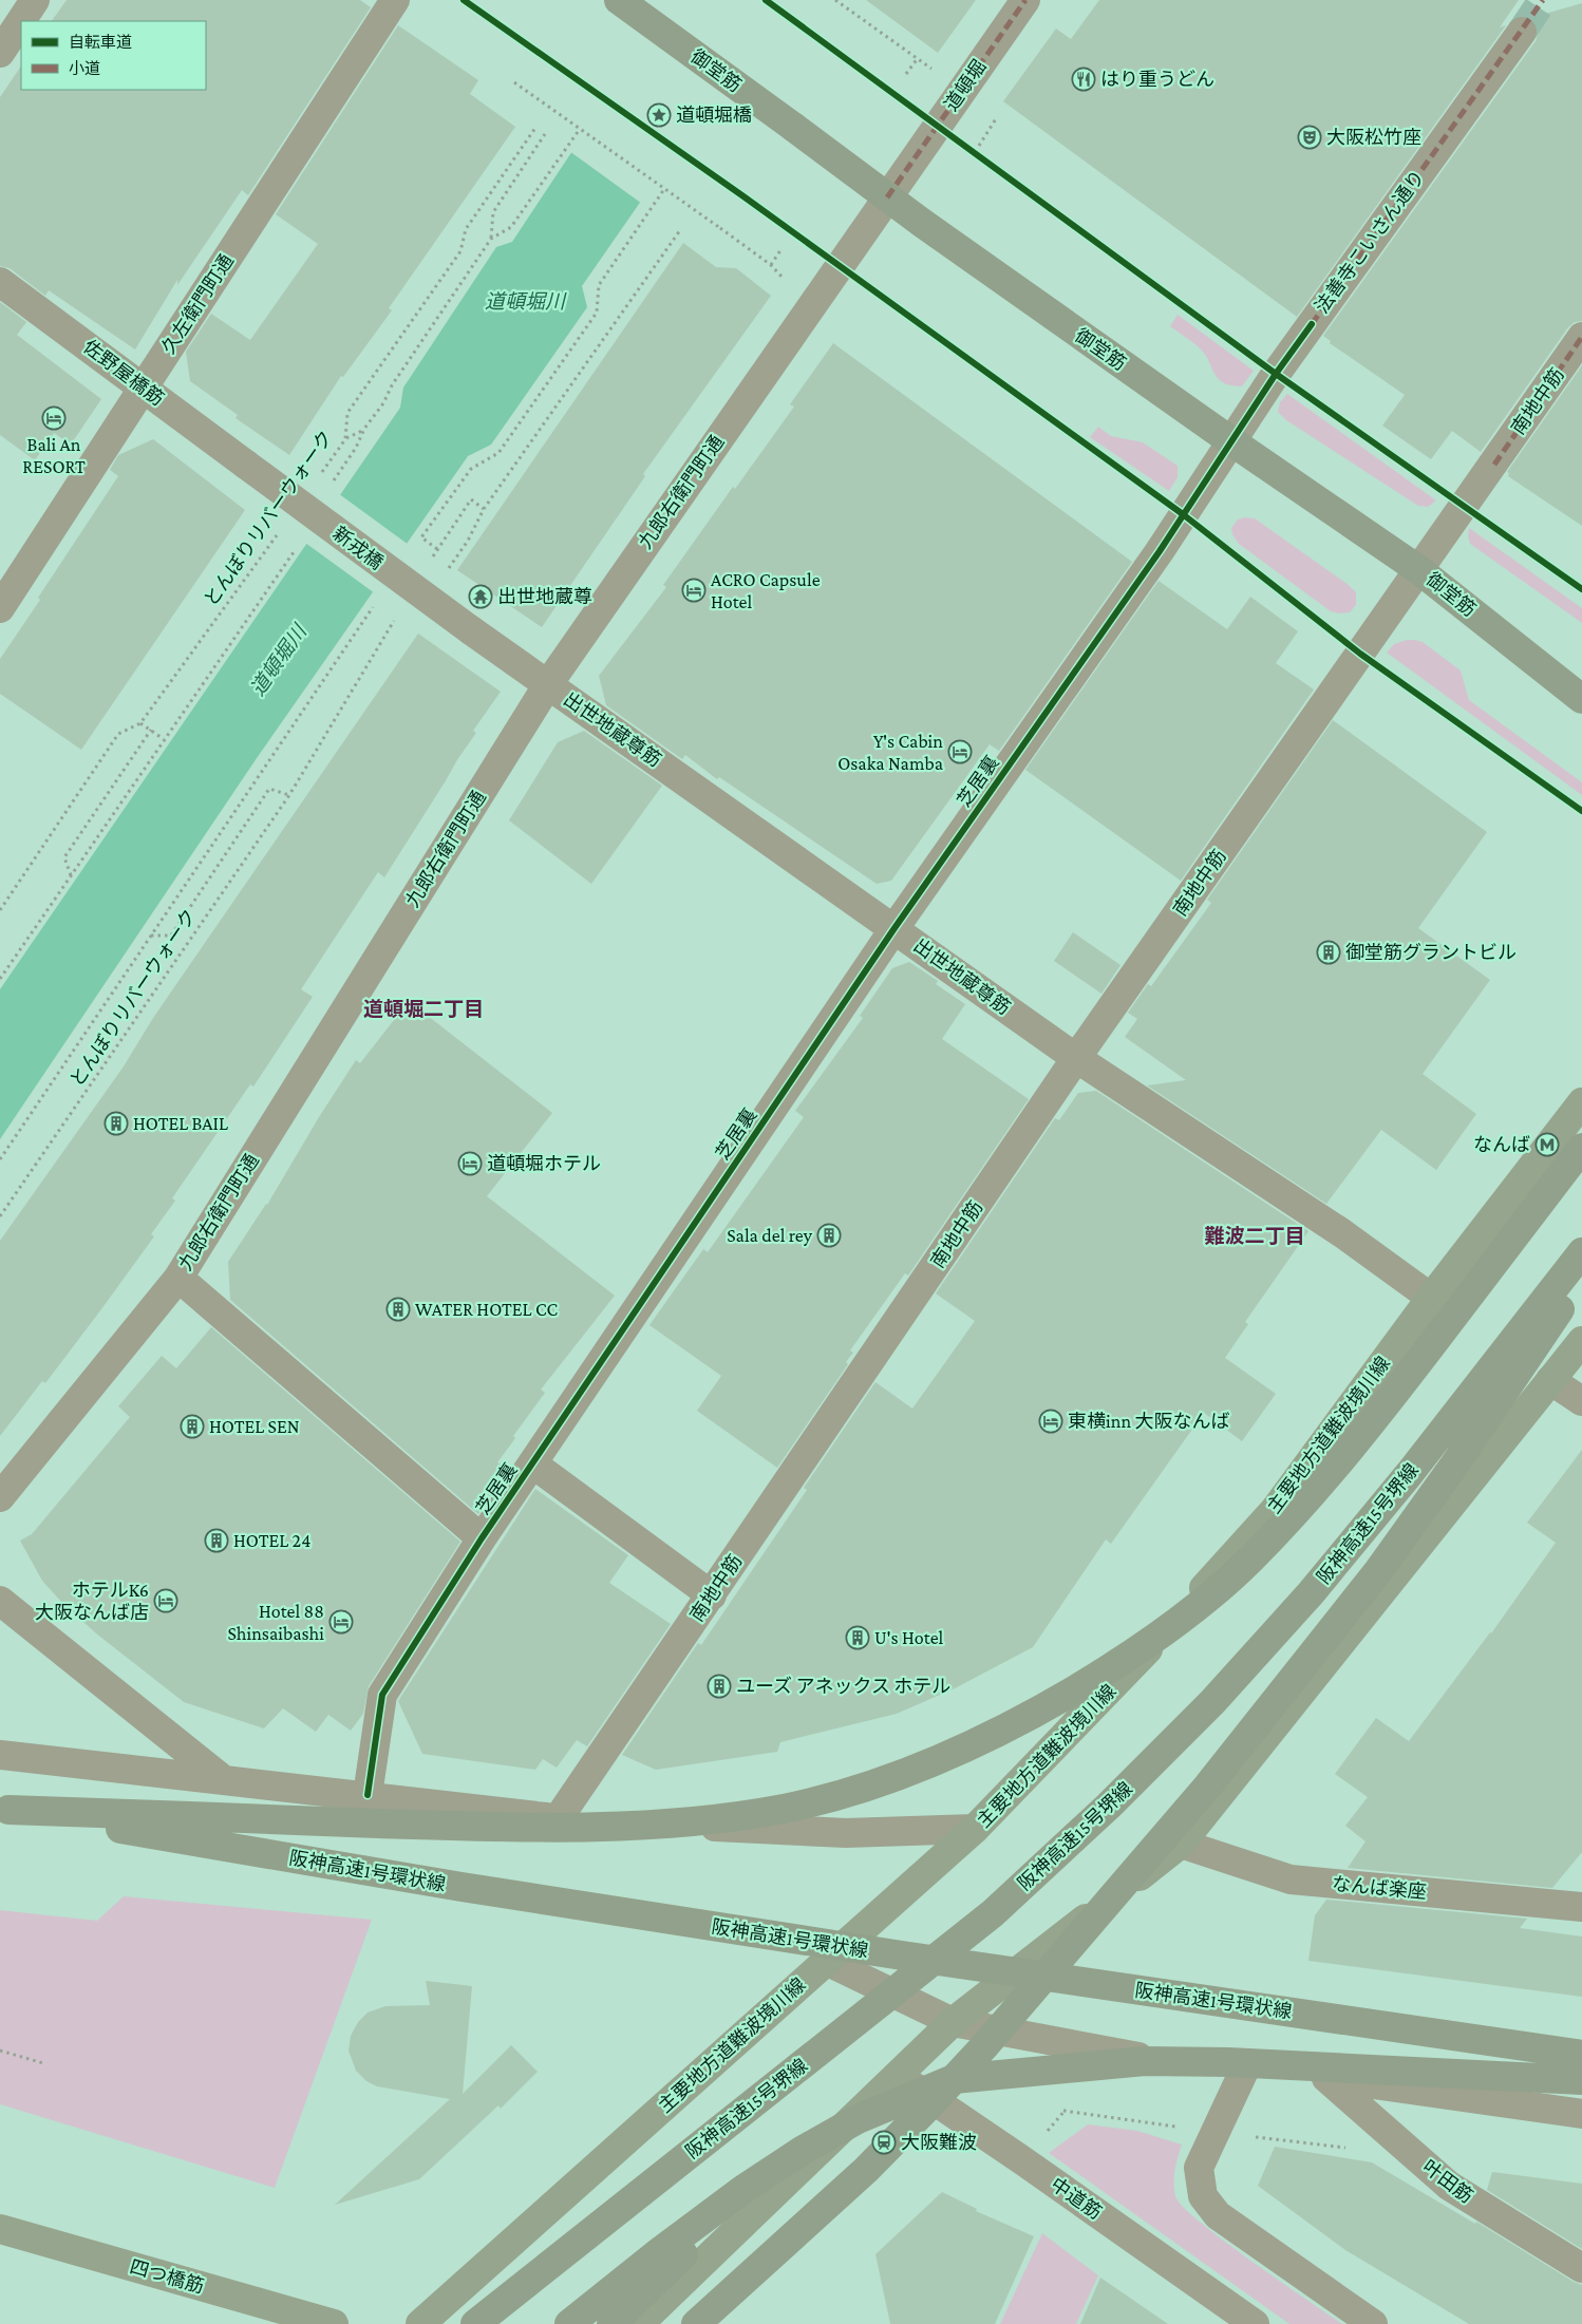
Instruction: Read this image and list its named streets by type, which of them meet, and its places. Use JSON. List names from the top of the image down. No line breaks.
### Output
{"streets":{"highway":["御堂筋","阪神高速15号堺線","阪神高速1号環状線"],"main road":["主要地方道難波境川線","四つ橋筋"],"street":["道頓堀","法善寺こいさん通り","久左衛門町通","佐野屋橋筋","南地中筋","九郎右衛門町通","新戎橋","出世地蔵尊筋","芝居裏","なんば楽座","叶田筋","中道筋"],"path":["とんぼりリバーウォーク"]},"crossings":[["御堂筋","道頓堀"],["御堂筋","法善寺こいさん通り"],["御堂筋","南地中筋"],["御堂筋","九郎右衛門町通"],["御堂筋","芝居裏"],["道頓堀","九郎右衛門町通"],["法善寺こいさん通り","芝居裏"],["久左衛門町通","佐野屋橋筋"],["佐野屋橋筋","新戎橋"],["南地中筋","出世地蔵尊筋"],["九郎右衛門町通","出世地蔵尊筋"],["新戎橋","出世地蔵尊筋"],["出世地蔵尊筋","芝居裏"],["出世地蔵尊筋","主要地方道難波境川線"]],"districts":["道頓堀二丁目","難波二丁目"],"water":["道頓堀川"],"places":{"restaurant":["はり重うどん"],"place":["道頓堀橋"],"theatre":["大阪松竹座"],"hotel":["Bali An RESORT","ACRO Capsule Hotel","Y's Cabin Osaka Namba","道頓堀ホテル","東横inn 大阪なんば","ホテルK6 大阪なんば店","Hotel 88 Shinsaibashi"],"temple":["出世地蔵尊"],"building":["御堂筋グラントビル","HOTEL BAIL","Sala del rey","WATER HOTEL CC","HOTEL SEN","HOTEL 24","U's Hotel","ユーズ アネックス ホテル"],"metro station":["なんば"],"station":["大阪難波"]},"legend":["自転車道","小道"]}
